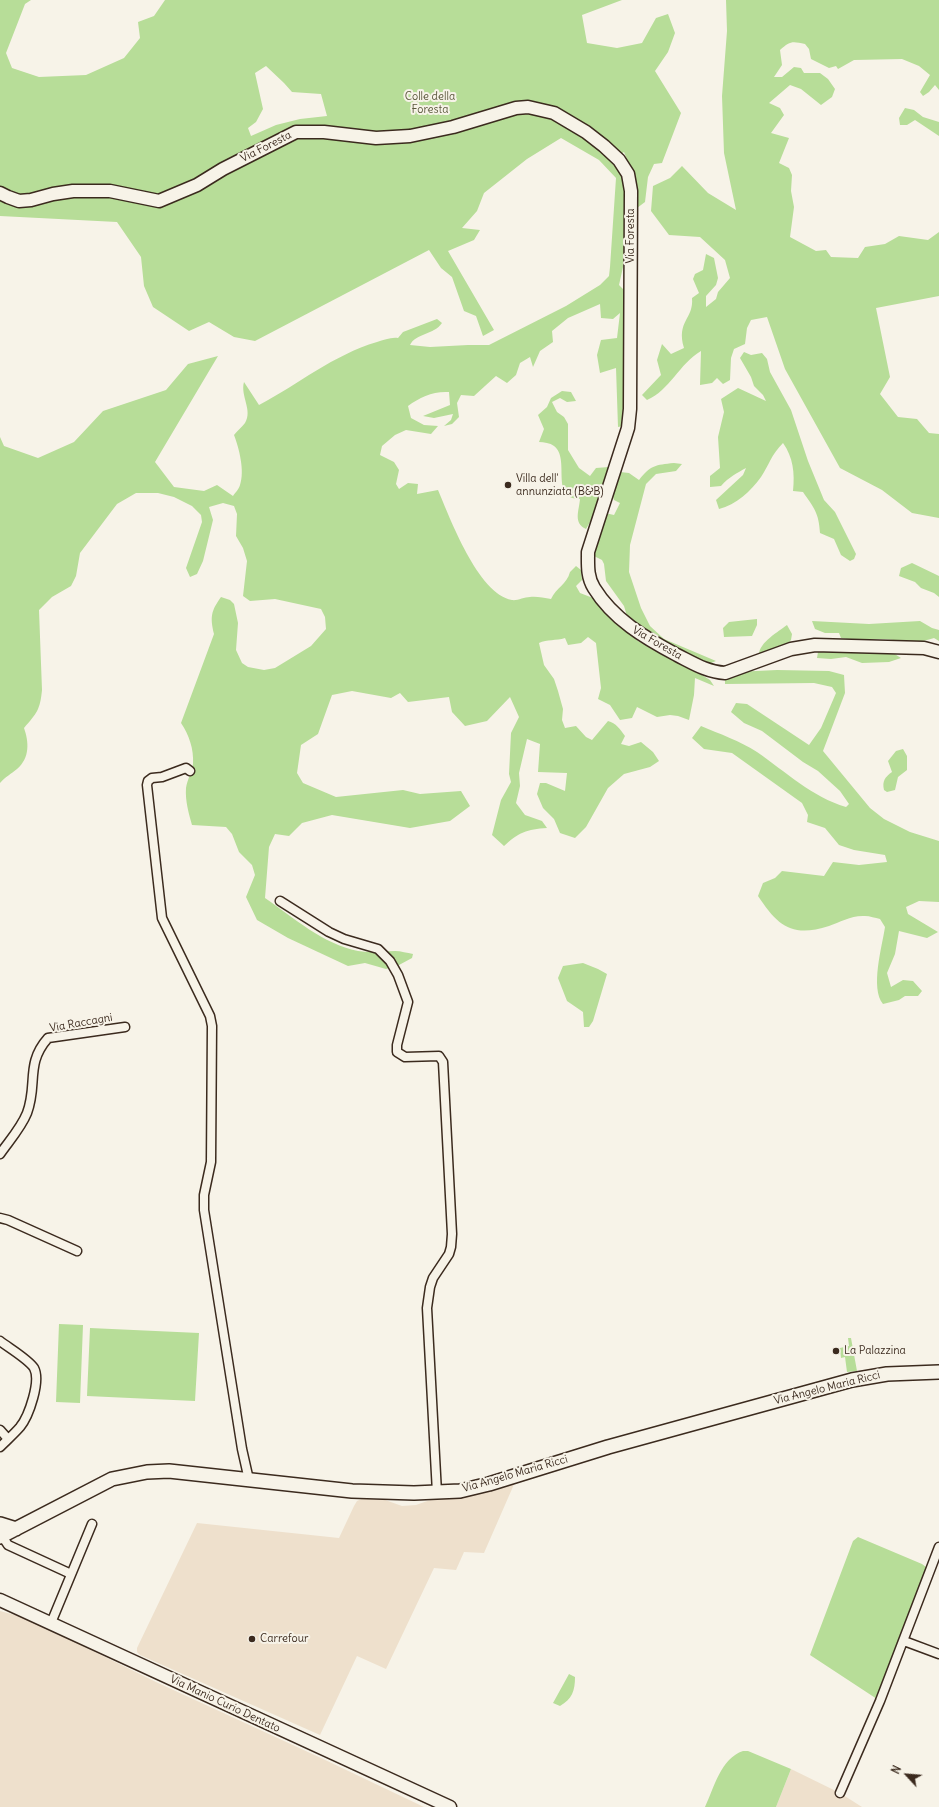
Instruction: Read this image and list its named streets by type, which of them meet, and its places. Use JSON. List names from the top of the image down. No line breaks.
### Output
{"streets":{"main road":["Via Foresta","Via Angelo Maria Ricci","Via Manio Curio Dentato"],"street":["Via Raccagni"]},"parks":["Colle della Foresta"],"places":["Villa dell' annunziata (B&B)","La Palazzina","Carrefour"],"north":"top left"}
